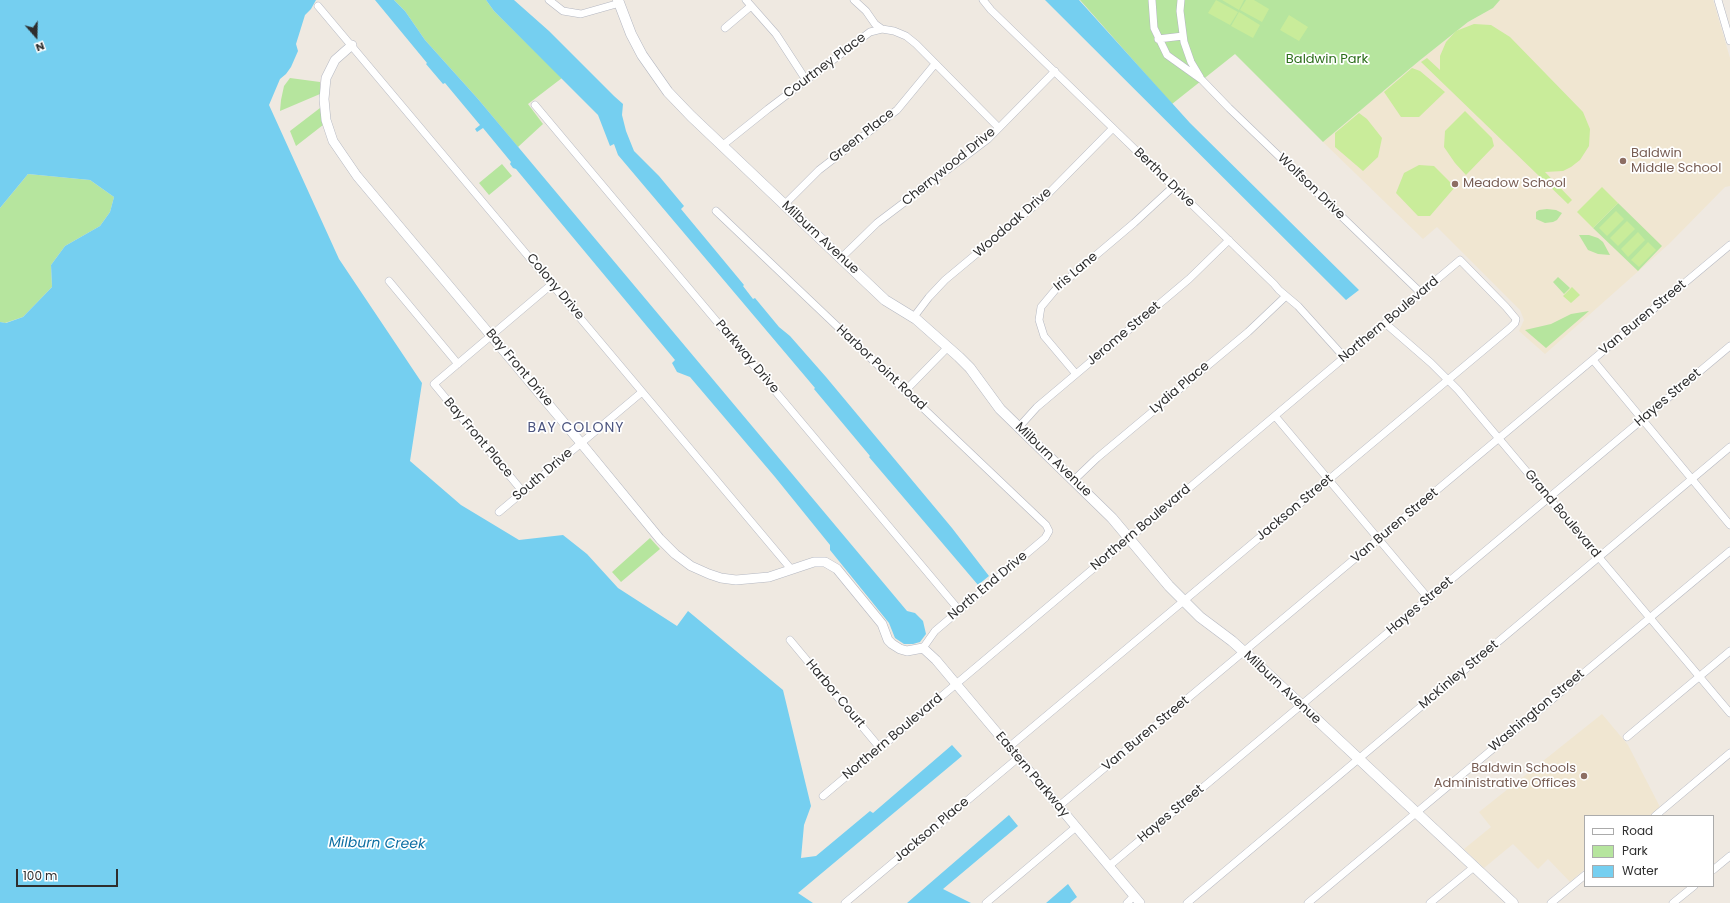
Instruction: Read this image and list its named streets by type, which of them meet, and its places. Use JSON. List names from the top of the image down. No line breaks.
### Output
{"streets":{"main road":["Milburn Avenue"],"street":["Courtney Place","Green Place","Cherrywood Drive","Bertha Drive","Wolfson Drive","Woodoak Drive","Iris Lane","Colony Drive","Van Buren Street","Northern Boulevard","Jerome Street","Parkway Drive","Bay Front Drive","Harbor Point Road","Lydia Place","Hayes Street","Bay Front Place","South Drive","Jackson Street","Grand Boulevard","North End Drive","McKinley Street","Harbor Court","Washington Street","Eastern Parkway","Jackson Place"]},"crossings":[["Courtney Place","Green Place"],["Courtney Place","Cherrywood Drive"],["Courtney Place","Milburn Avenue"],["Green Place","Milburn Avenue"],["Cherrywood Drive","Bertha Drive"],["Cherrywood Drive","Milburn Avenue"],["Bertha Drive","Woodoak Drive"],["Bertha Drive","Iris Lane"],["Bertha Drive","Northern Boulevard"],["Bertha Drive","Jerome Street"],["Bertha Drive","Lydia Place"],["Wolfson Drive","Northern Boulevard"],["Woodoak Drive","Milburn Avenue"],["Milburn Avenue","Van Buren Street"],["Milburn Avenue","Northern Boulevard"],["Milburn Avenue","Jerome Street"],["Milburn Avenue","Lydia Place"],["Milburn Avenue","Hayes Street"],["Milburn Avenue","Jackson Street"],["Milburn Avenue","McKinley Street"],["Milburn Avenue","Washington Street"],["Iris Lane","Jerome Street"],["Colony Drive","Bay Front Drive"],["Colony Drive","South Drive"],["Van Buren Street","Grand Boulevard"],["Van Buren Street","Eastern Parkway"],["Northern Boulevard","Jackson Street"],["Northern Boulevard","Grand Boulevard"],["Northern Boulevard","Harbor Court"],["Northern Boulevard","Eastern Parkway"],["Parkway Drive","North End Drive"],["Bay Front Drive","South Drive"],["Bay Front Drive","North End Drive"],["Bay Front Drive","Eastern Parkway"],["Harbor Point Road","North End Drive"],["Hayes Street","Grand Boulevard"],["Hayes Street","Eastern Parkway"],["Bay Front Place","South Drive"],["Jackson Street","Grand Boulevard"],["Jackson Street","Eastern Parkway"],["Grand Boulevard","McKinley Street"],["Grand Boulevard","Washington Street"],["North End Drive","Eastern Parkway"],["Eastern Parkway","Jackson Place"]],"districts":["BAY COLONY"],"water":["Milburn Creek"],"parks":["Baldwin Park"],"places":["Baldwin Middle School","Meadow School","Baldwin Schools Administrative Offices"],"legend":["Road","Park","Water"],"scale_bar":"100 m","north":"bottom"}
